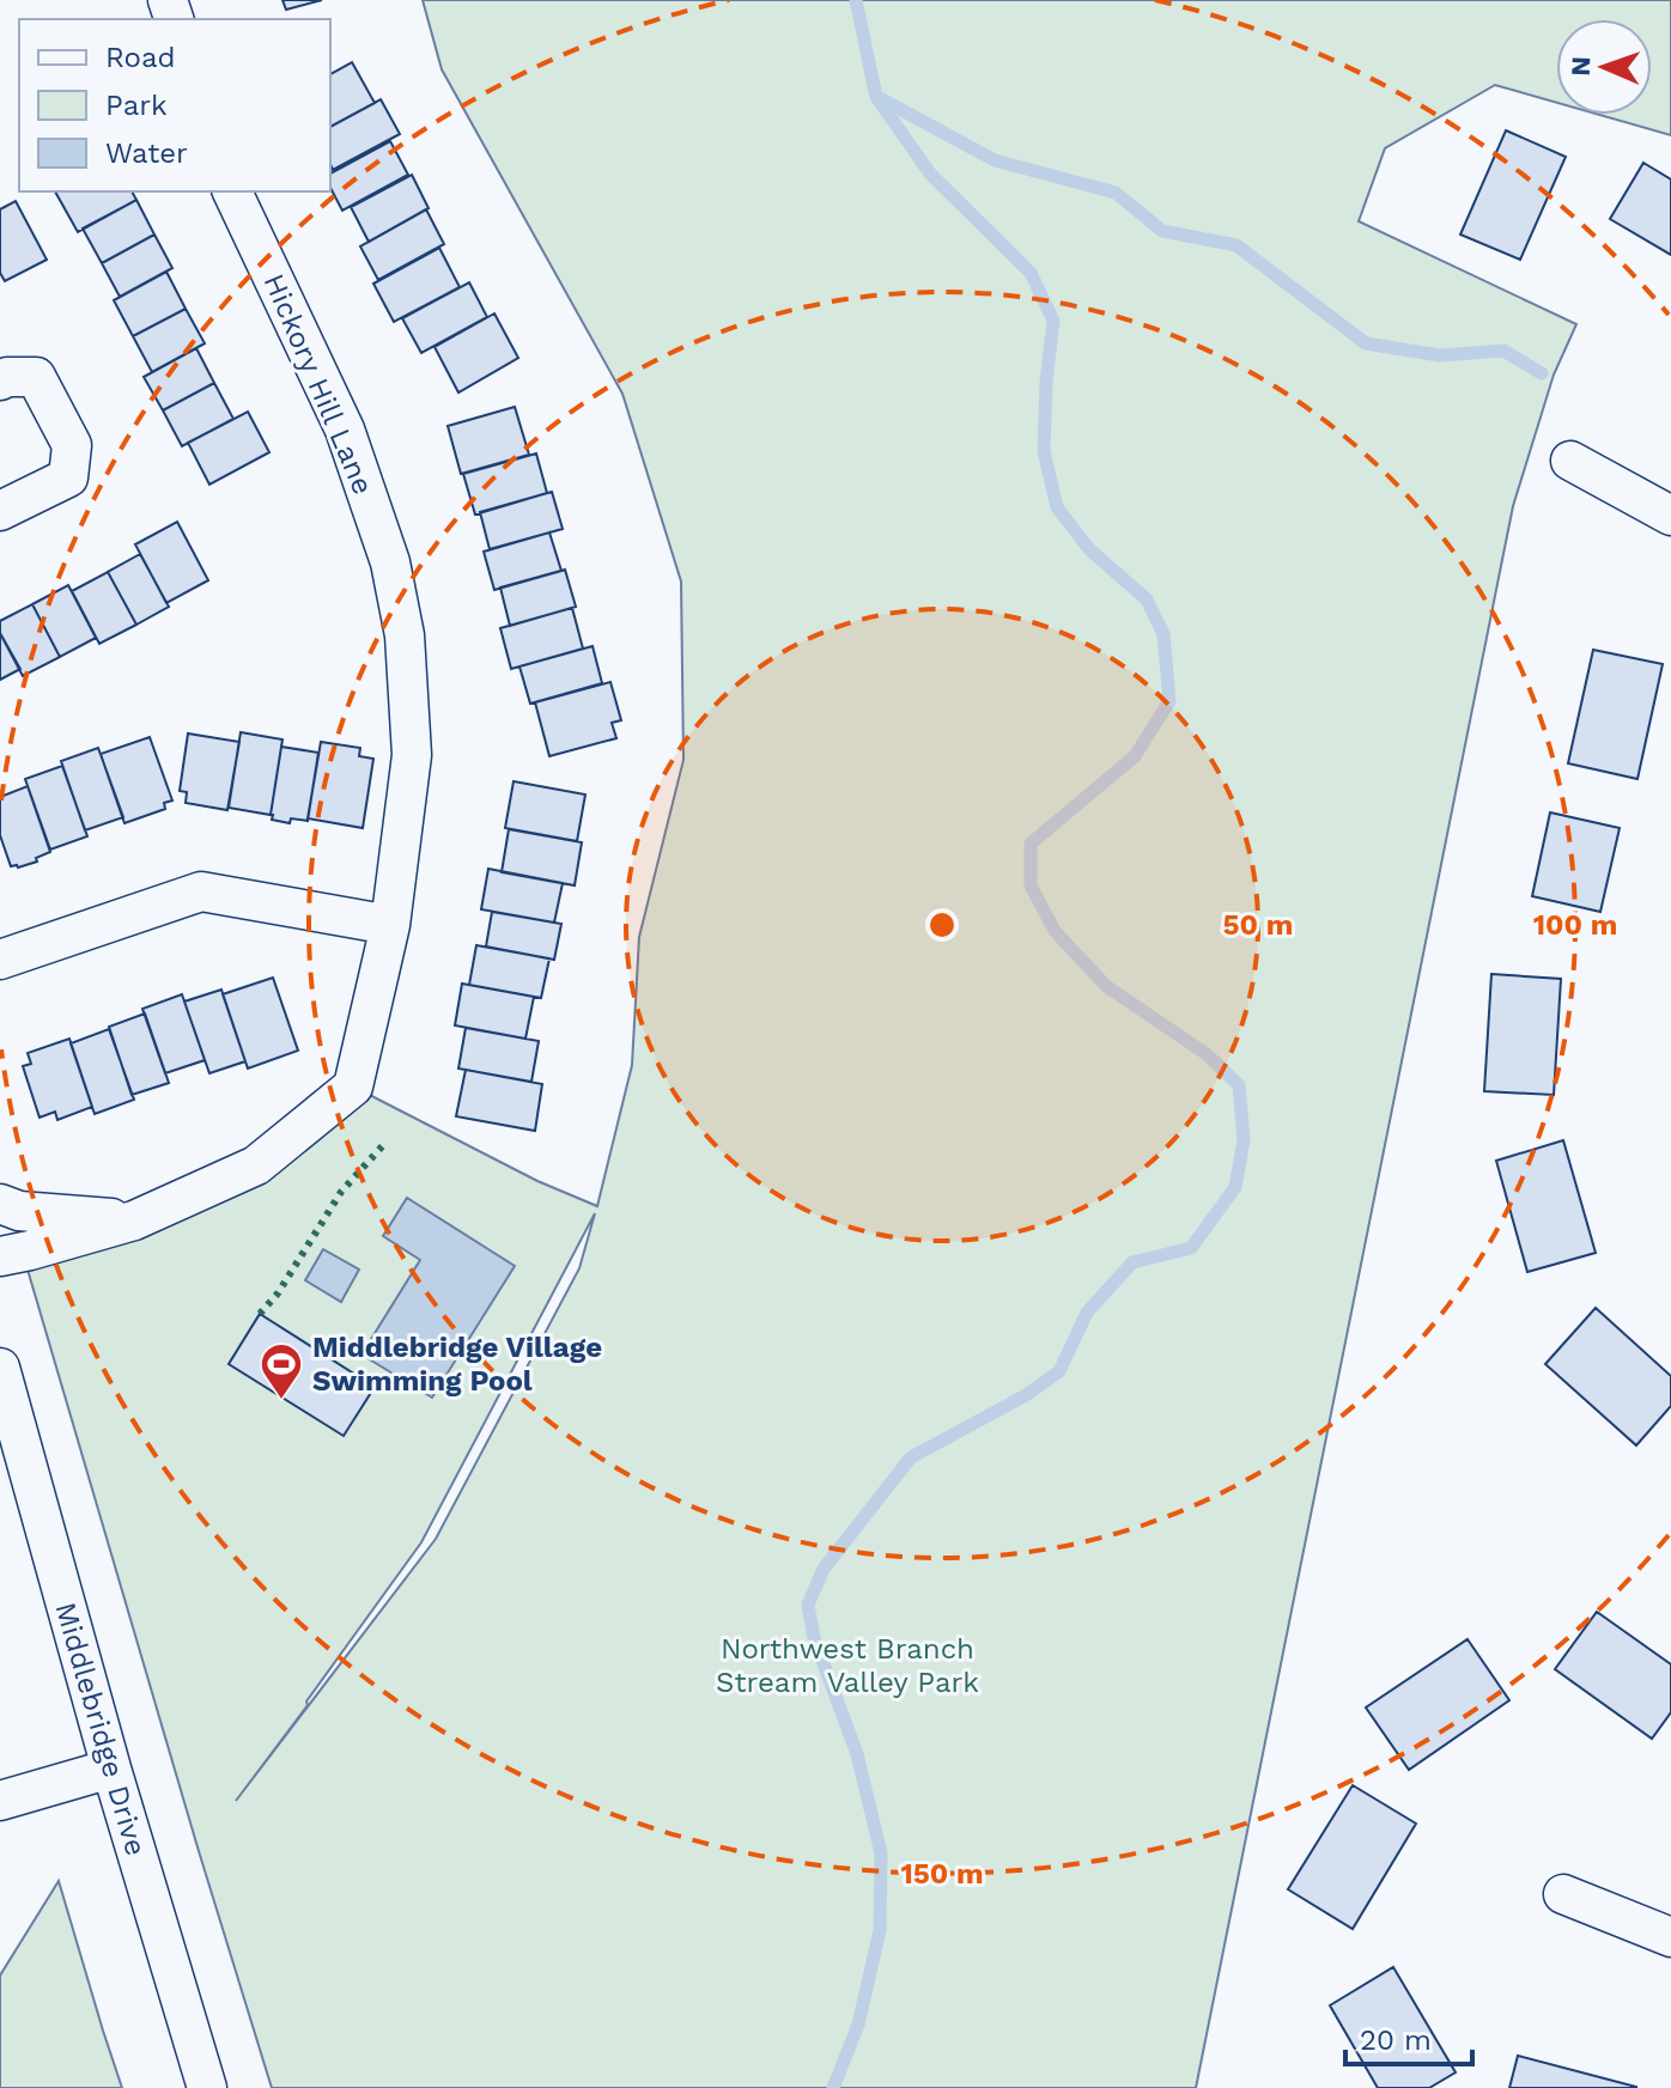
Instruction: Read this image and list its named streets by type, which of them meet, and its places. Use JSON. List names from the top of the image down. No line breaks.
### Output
{"streets":{"street":["Hickory Hill Lane","Middlebridge Drive"]},"parks":["Northwest Branch Stream Valley Park"],"places":{"sports":["Middlebridge Village Swimming Pool"]},"legend":["Road","Park","Water"],"scale_bar":"20 m","north":"left","rings":["50 m","100 m","150 m"]}
